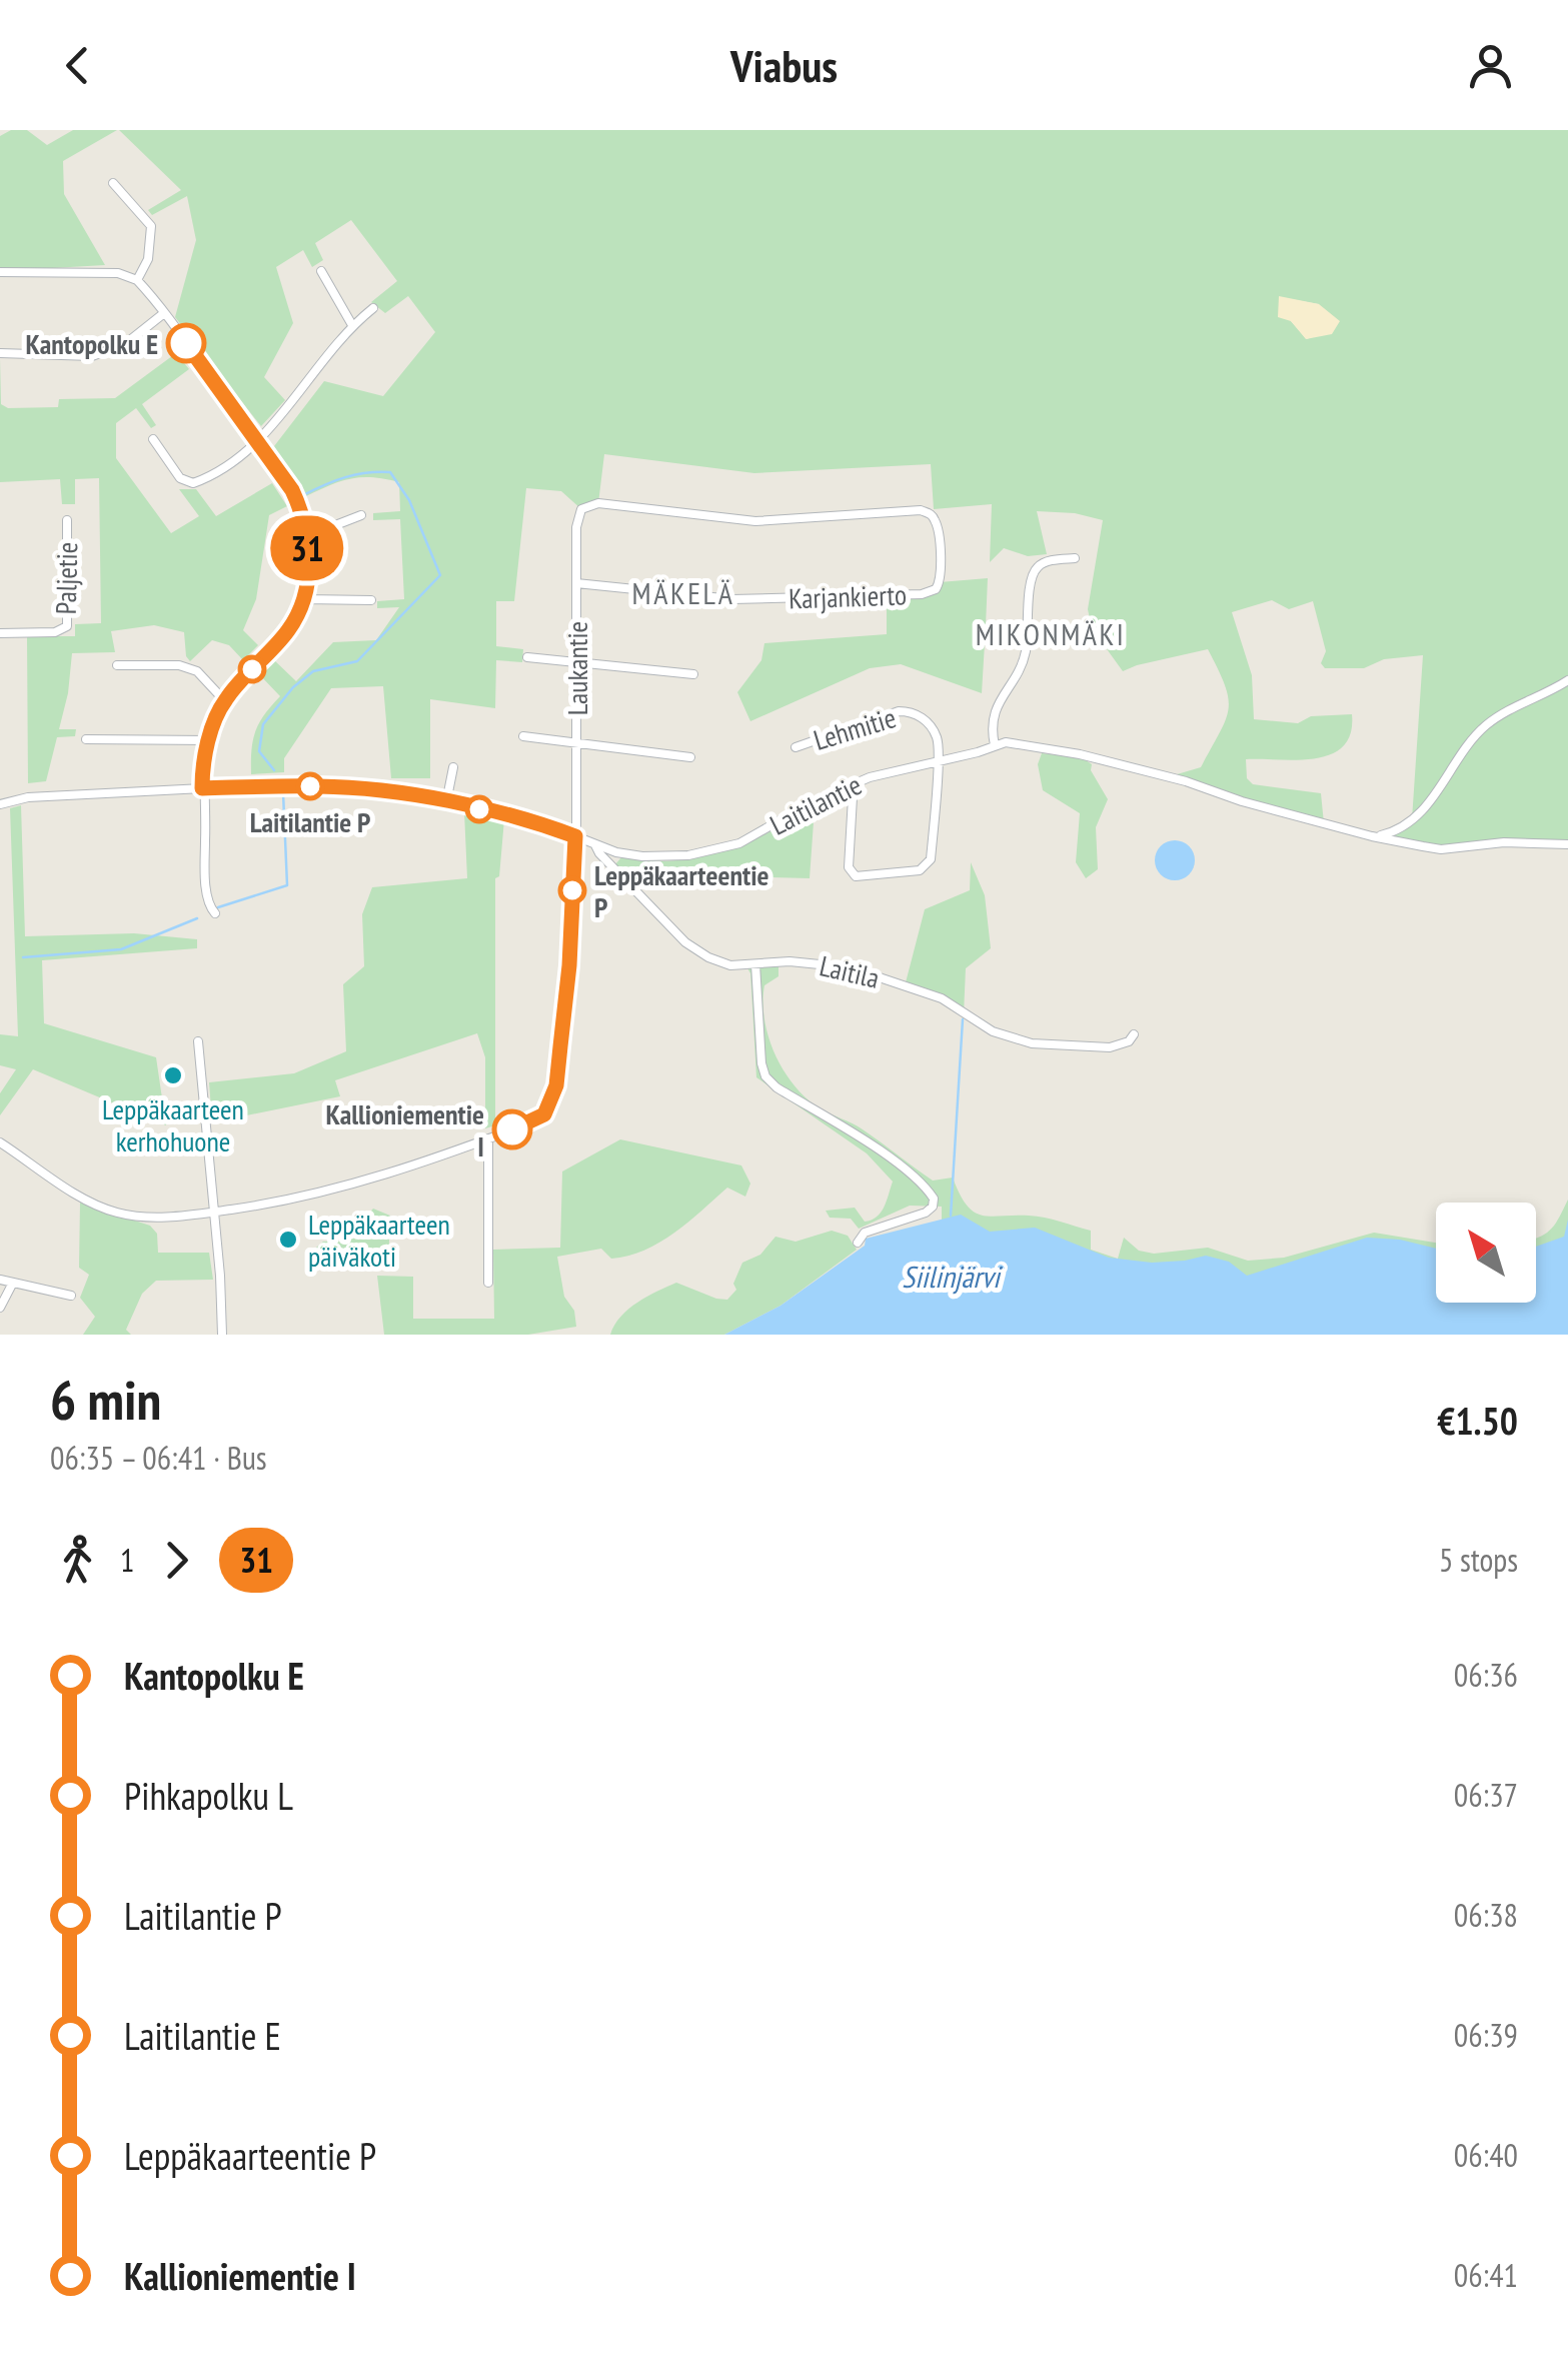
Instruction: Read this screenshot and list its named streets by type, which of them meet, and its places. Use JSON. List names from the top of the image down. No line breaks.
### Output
{"streets":{"street":["Paljetie","Karjankierto","Laukantie","Lehmitie","Laitilantie","Laitila"]},"crossings":[["Karjankierto","Laukantie"],["Laukantie","Laitilantie"],["Lehmitie","Laitilantie"],["Laitilantie","Laitila"]],"districts":["MÄKELÄ","MIKONMÄKI"],"water":["Siilinjärvi"],"places":["Kantopolku E","Laitilantie P","Leppäkaarteentie P","Leppäkaarteen kerhohuone","Kallioniementie I","Leppäkaarteen päiväkoti"],"lines":["bus line 31"],"north":"top left","page":{"header":"Viabus","on_map":"31","heading":["6 min","06:35 – 06:41 · Bus","€1.50"],"legs":["1","31","5 stops"],"list":[{"name":"Kantopolku E","value":"06:36"},{"name":"Pihkapolku L","value":"06:37"},{"name":"Laitilantie P","value":"06:38"},{"name":"Laitilantie E","value":"06:39"},{"name":"Leppäkaarteentie P","value":"06:40"},{"name":"Kallioniementie I","value":"06:41"}]}}
